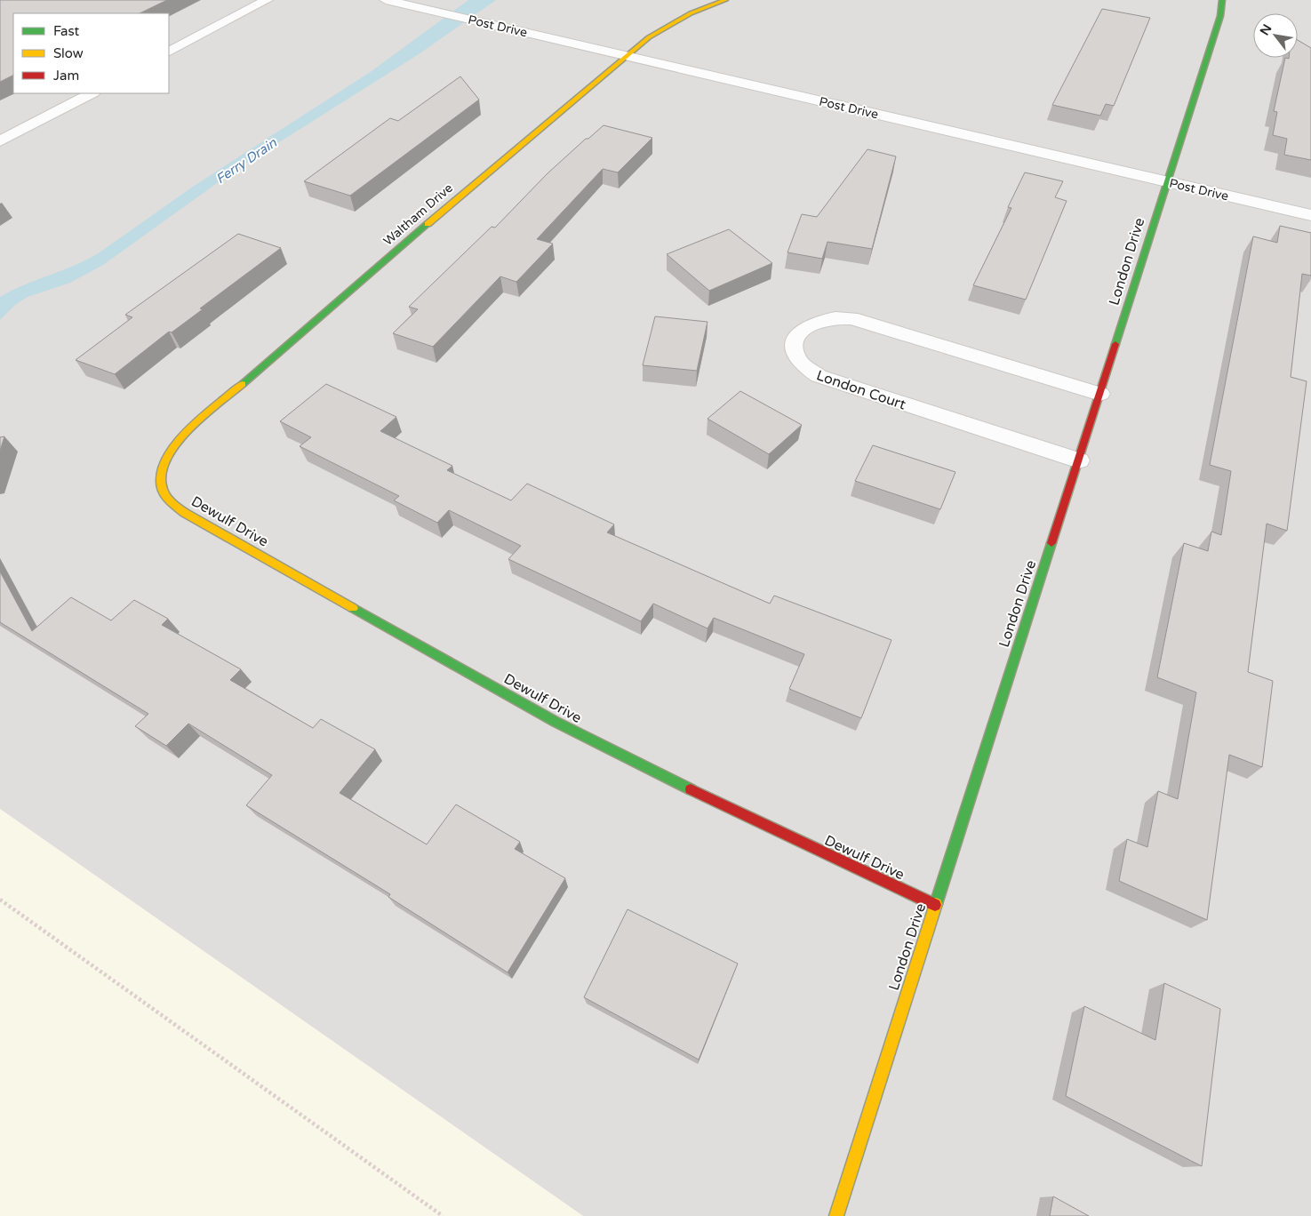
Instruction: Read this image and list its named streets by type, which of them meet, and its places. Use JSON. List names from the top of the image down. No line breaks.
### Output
{"streets":{"street":["Post Drive","Waltham Drive","London Drive","London Court","Dewulf Drive"]},"crossings":[["Post Drive","Waltham Drive"],["Post Drive","London Drive"],["Waltham Drive","Dewulf Drive"],["London Drive","London Court"],["London Drive","Dewulf Drive"]],"water":["Ferry Drain"],"legend":["Fast","Slow","Jam"],"north":"top left"}
